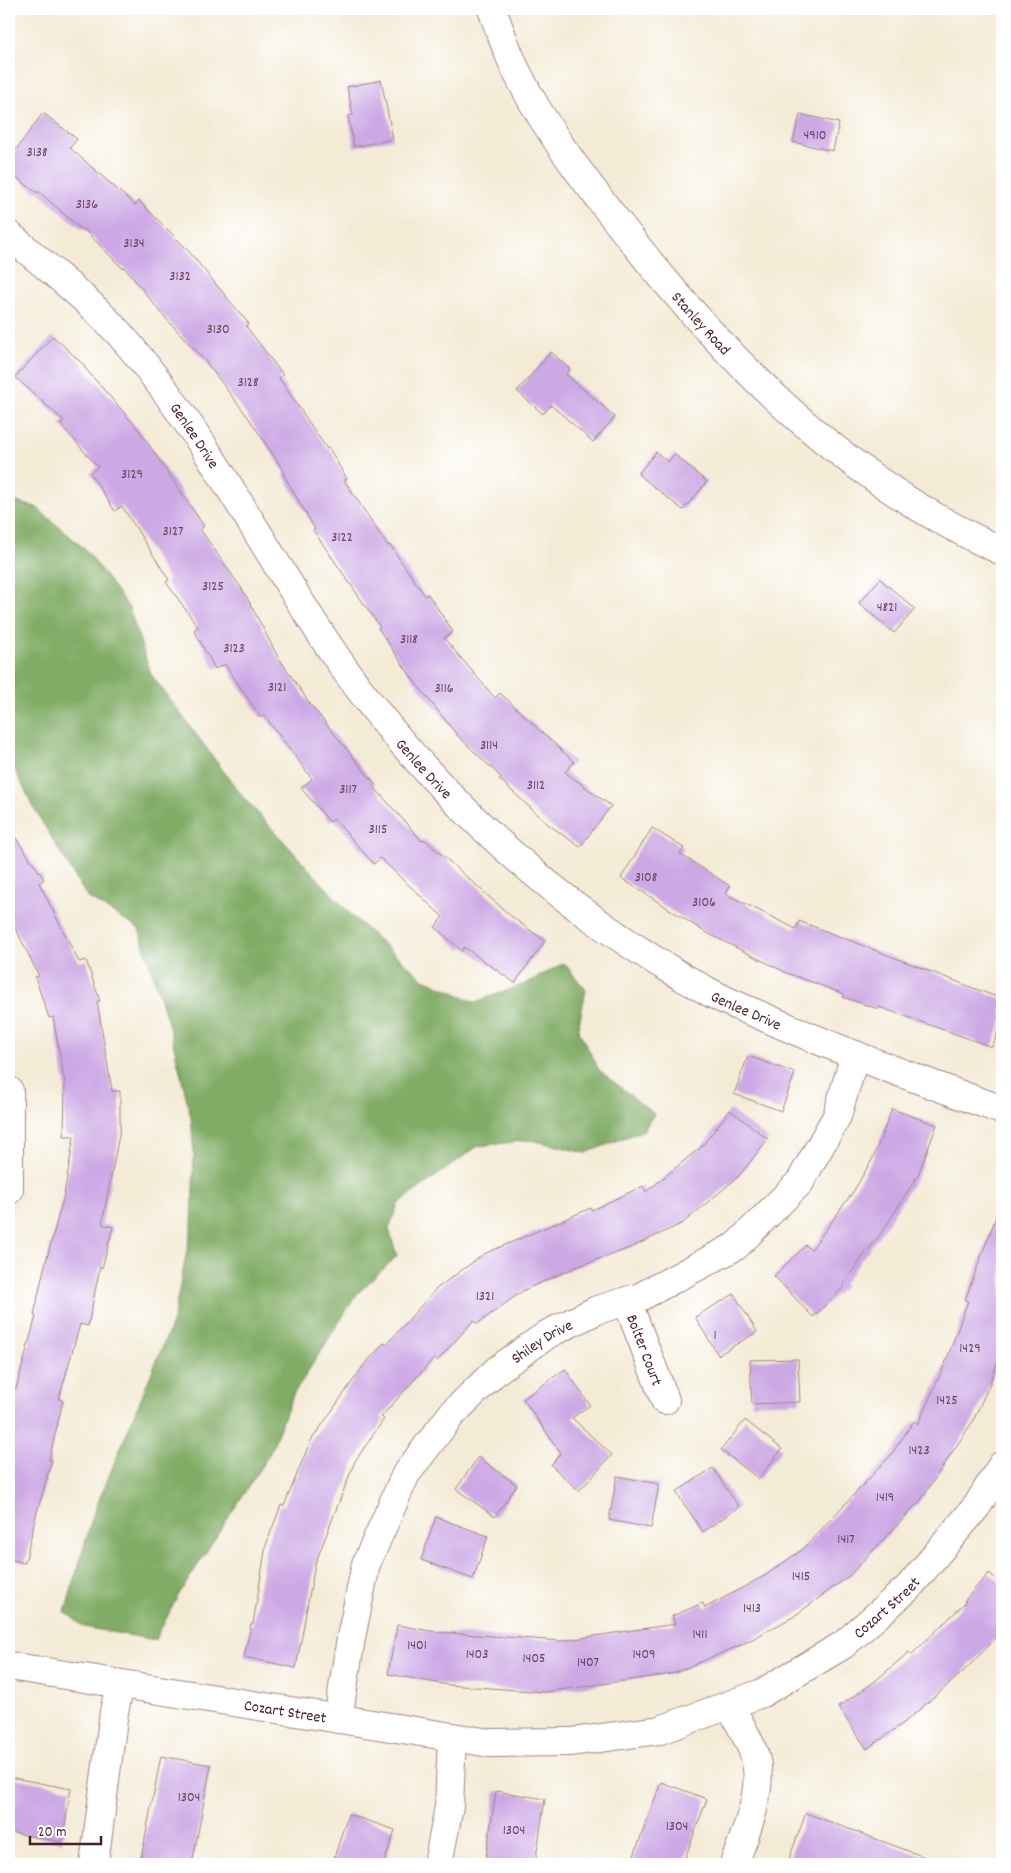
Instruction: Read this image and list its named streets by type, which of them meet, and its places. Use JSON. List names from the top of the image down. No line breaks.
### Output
{"streets":{"street":["Stanley Road","Genlee Drive","Shiley Drive","Bolter Court","Cozart Street"]},"crossings":[["Genlee Drive","Shiley Drive"],["Shiley Drive","Bolter Court"],["Shiley Drive","Cozart Street"]],"house_numbers":["4910","3138","3136","3134","3132","3130","3128","3129","3127","3122","3125","4821","3118","3123","3121","3116","3114","3112","3117","3115","3108","3106","1321","1","1429","1425","1423","1419","1417","1415","1413","1411","1401","1403","1409","1405","1407","1304","1304","1304"],"scale_bar":"20 m"}
